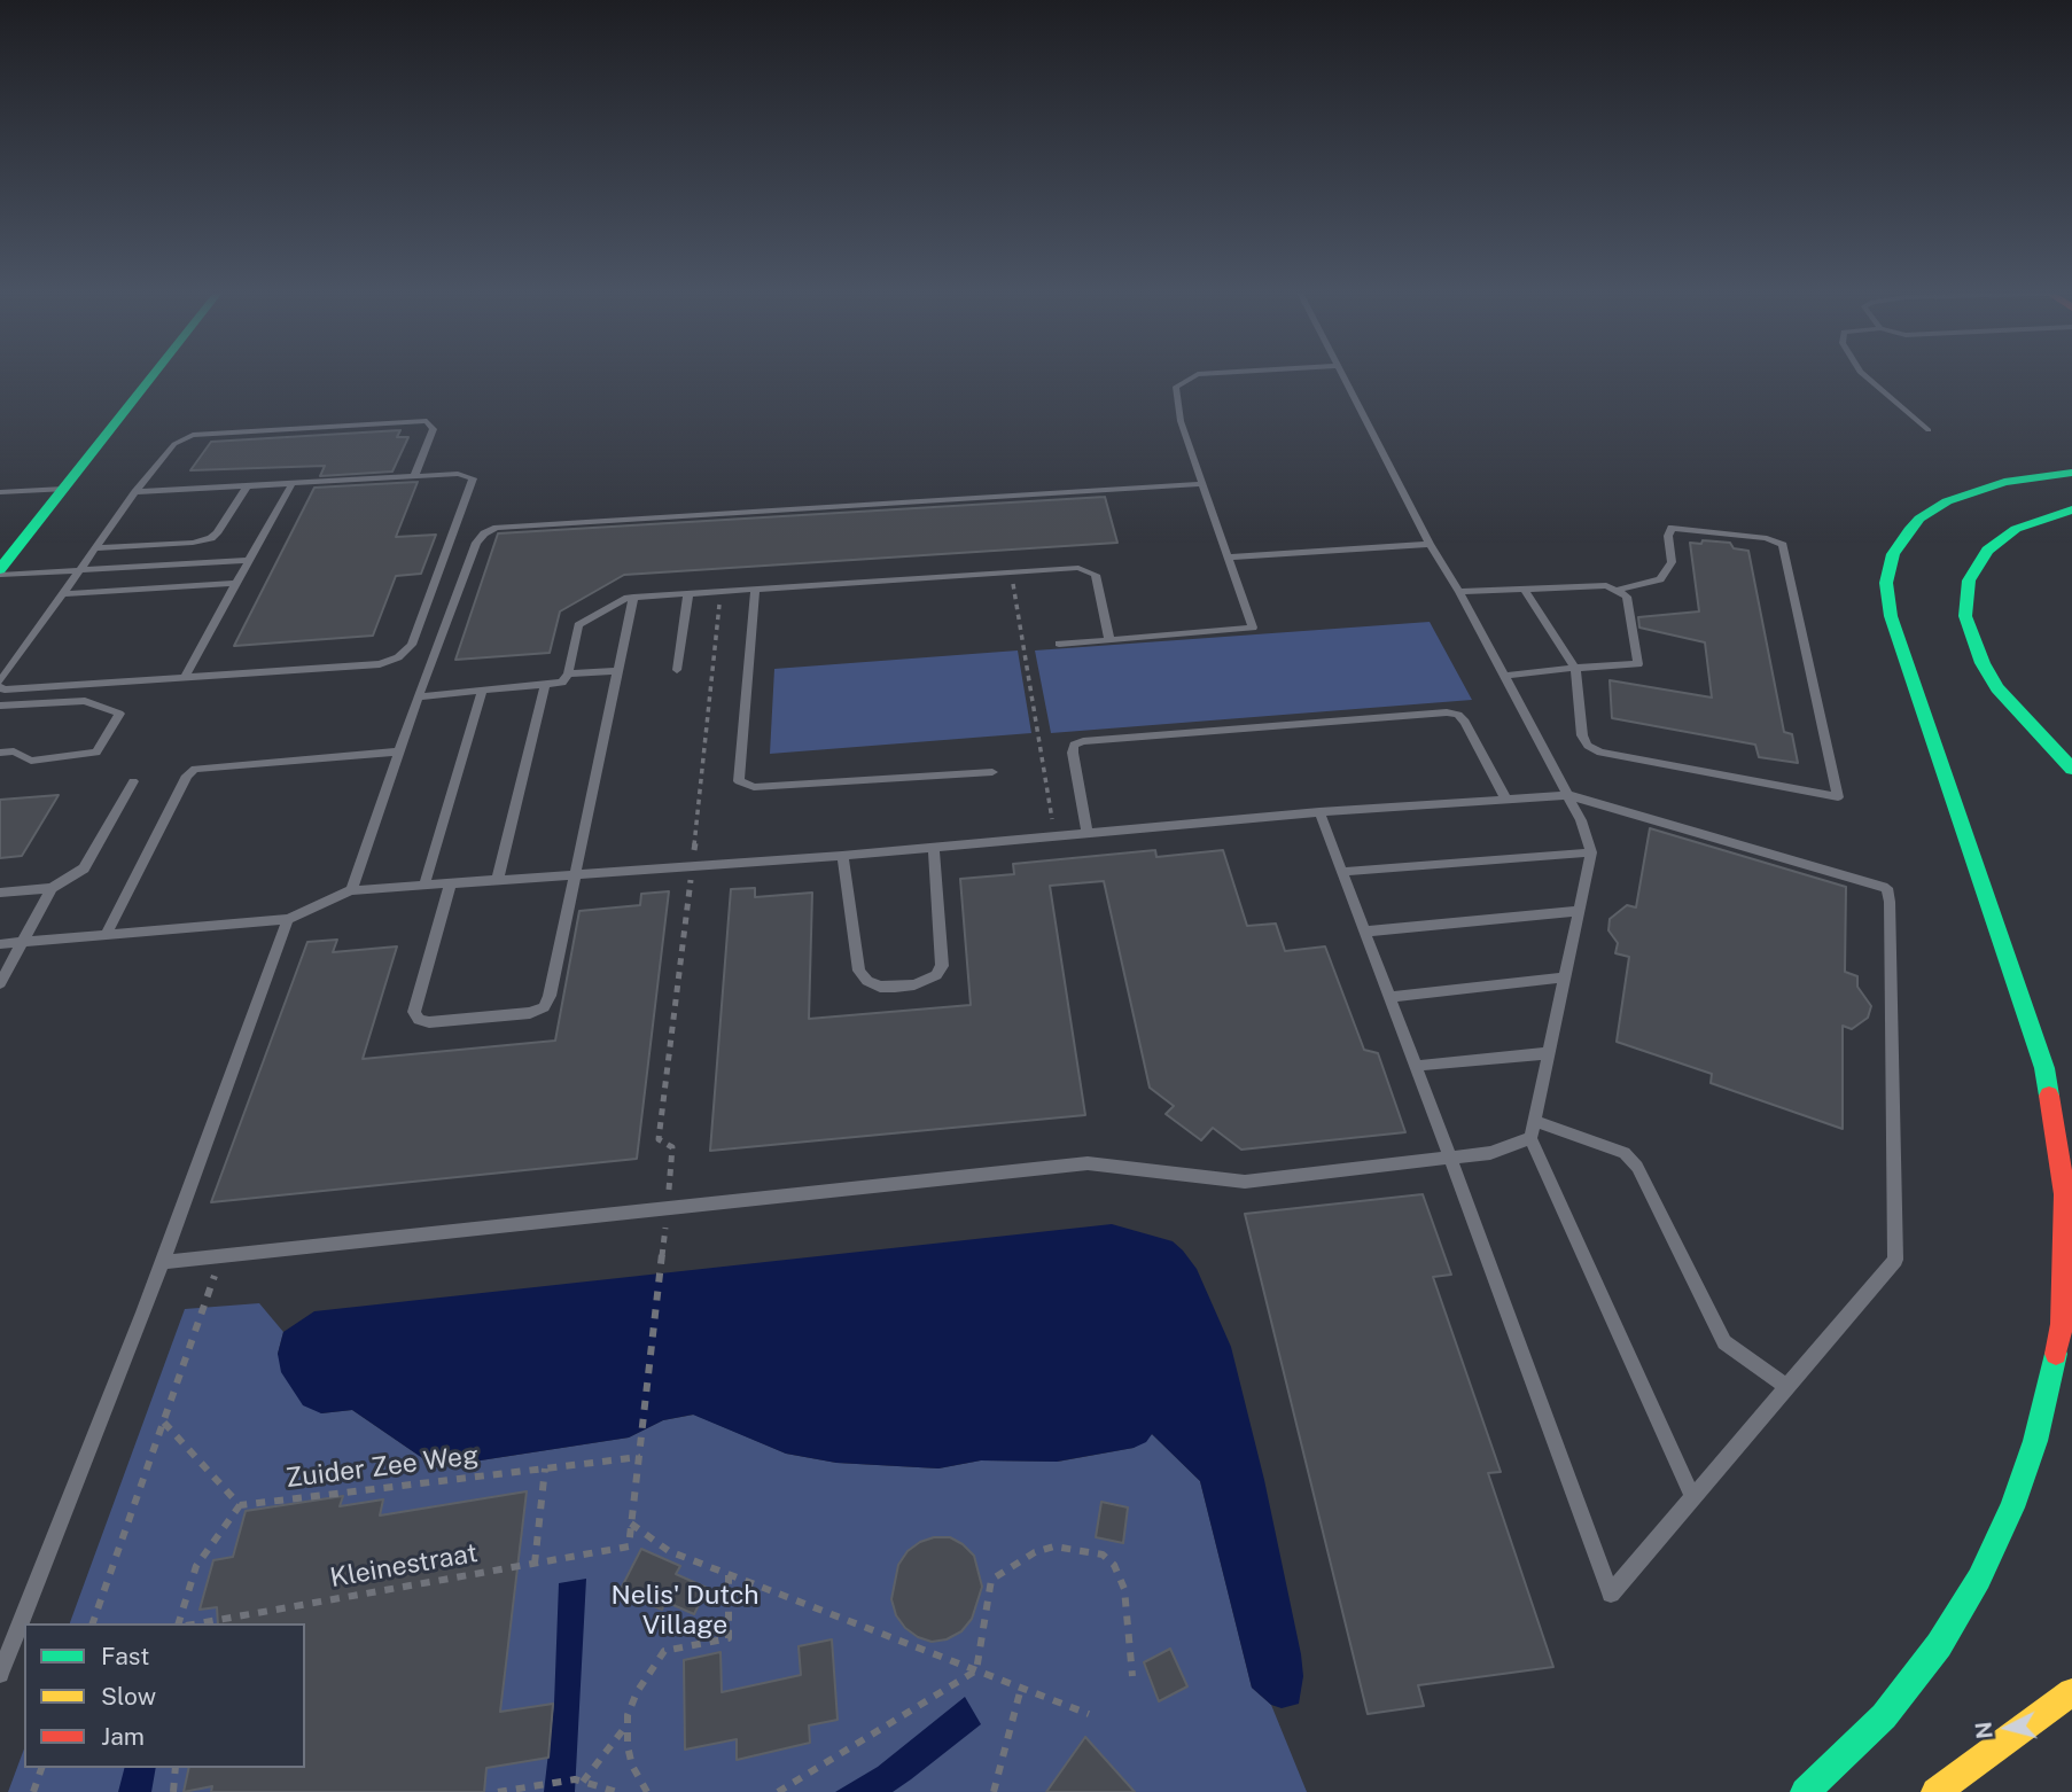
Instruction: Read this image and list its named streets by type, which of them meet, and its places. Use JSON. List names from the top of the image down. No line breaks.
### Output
{"streets":{"path":["Zuider Zee Weg","Kleinestraat"]},"parks":["Nelis' Dutch Village"],"legend":["Fast","Slow","Jam"],"north":"left"}
